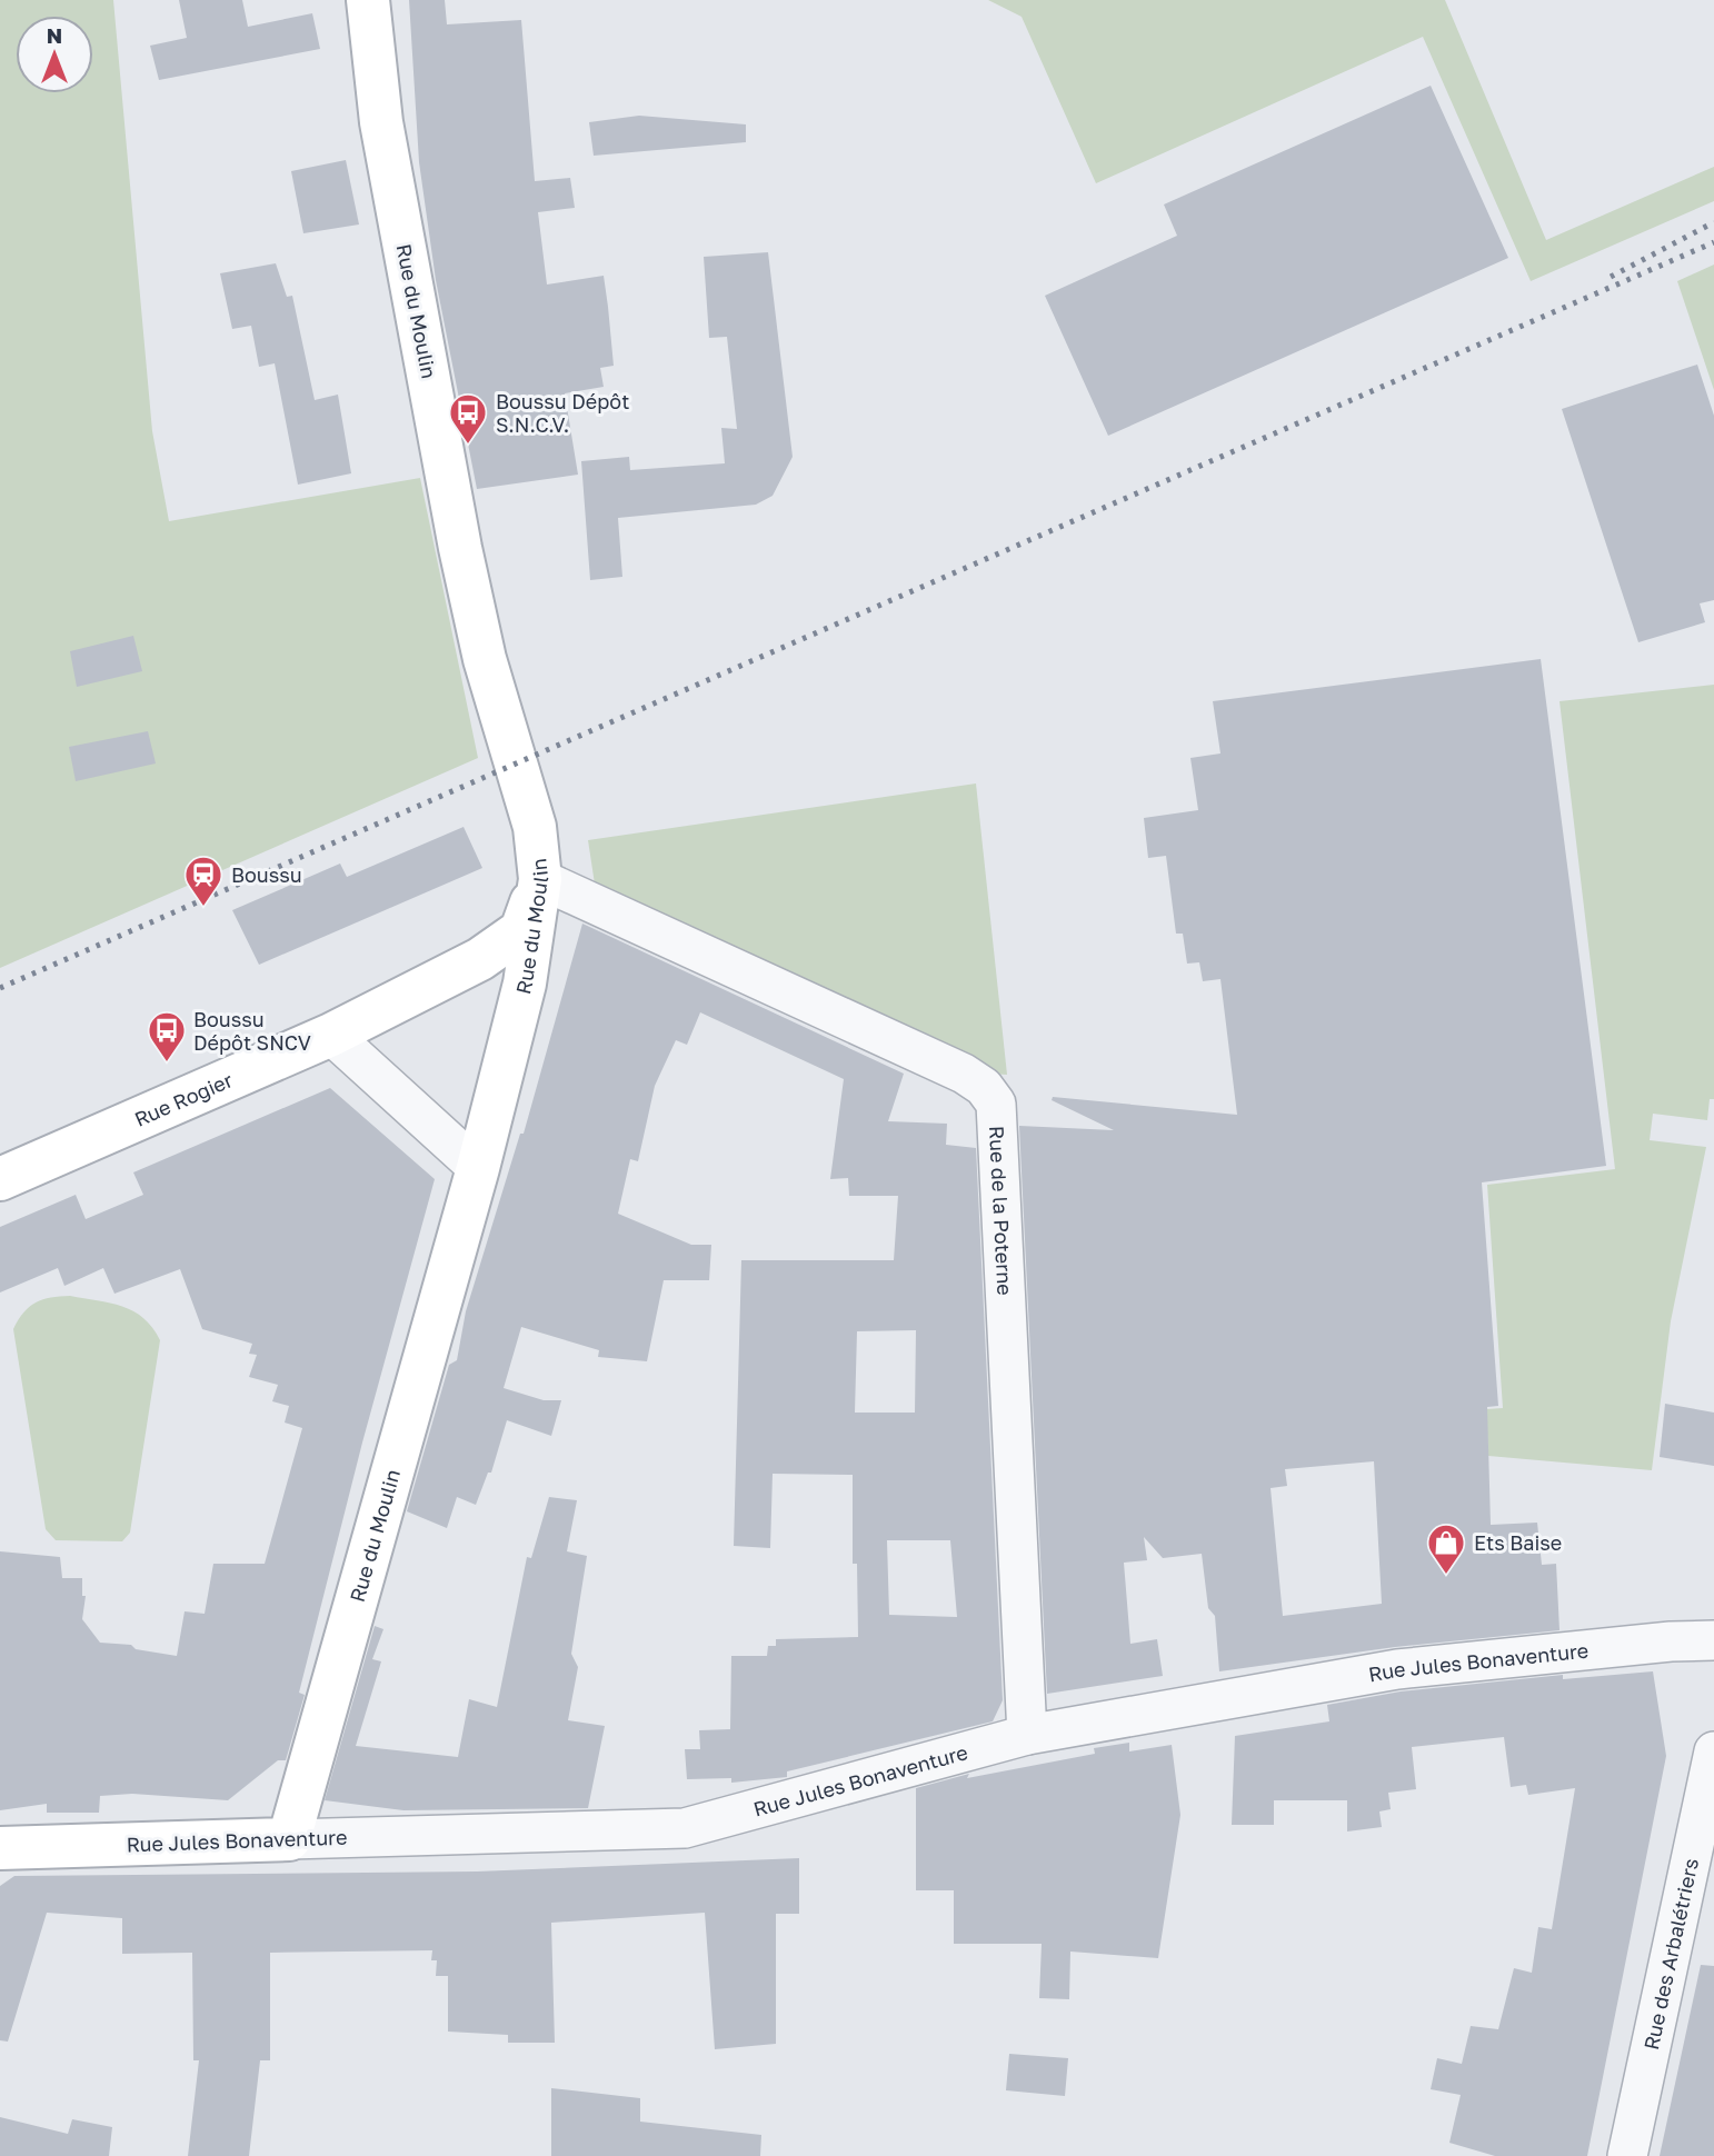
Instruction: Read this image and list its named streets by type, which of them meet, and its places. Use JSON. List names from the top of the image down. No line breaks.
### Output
{"streets":{"street":["Rue du Moulin","Rue Rogier","Rue de la Poterne","Rue Jules Bonaventure","Rue des Arbalétriers"]},"crossings":[["Rue du Moulin","Rue Rogier"],["Rue du Moulin","Rue de la Poterne"],["Rue du Moulin","Rue Jules Bonaventure"],["Rue Rogier","Rue de la Poterne"],["Rue de la Poterne","Rue Jules Bonaventure"]],"places":{"bus stop":["Boussu Dépôt S.N.C.V.","Boussu Dépôt SNCV"],"station":["Boussu"],"shop":["Ets Baise"]},"north":"top"}
